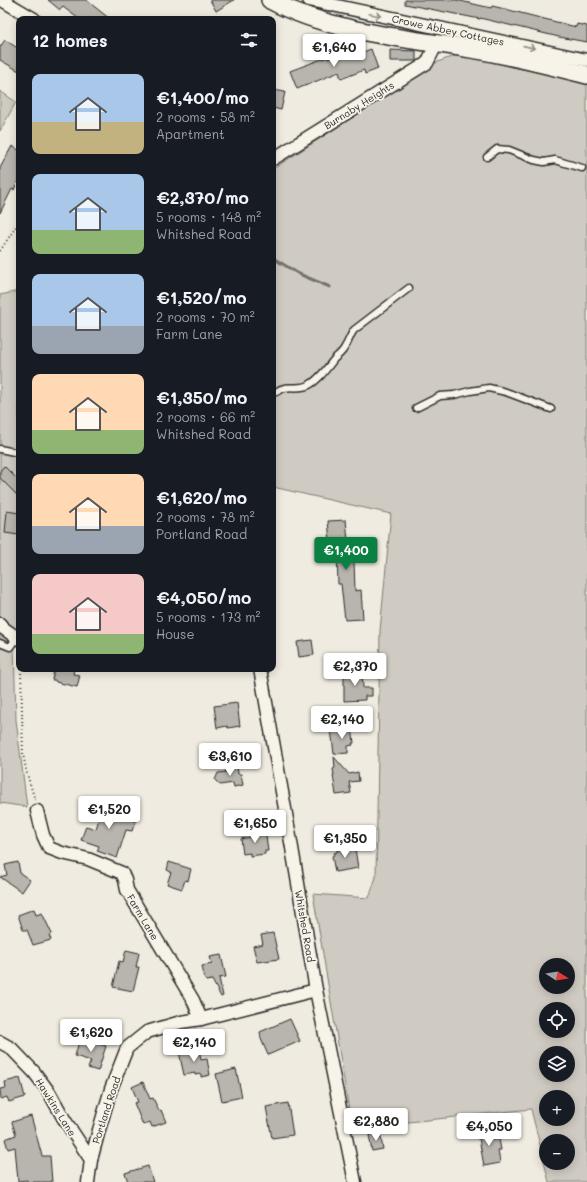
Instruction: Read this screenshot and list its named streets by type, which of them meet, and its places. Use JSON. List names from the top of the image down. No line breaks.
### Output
{"streets":{"street":["Crowe Abbey Cottages","Burnaby Heights","Farm Lane","Whitshed Road","Hawkins Lane","Portland Road"]},"crossings":[["Farm Lane","Portland Road"],["Whitshed Road","Portland Road"],["Hawkins Lane","Portland Road"]],"one_way":["Crowe Abbey Cottages"],"north":"right","page":{"heading":"12 homes","price":["€1,640","€1,400","€2,370","€2,140","€3,610","€1,520","€1,650","€1,350","€1,620","€2,140","€2,880","€4,050"],"list":[{"name":"€1,400/mo","note":"2 rooms · 58 m² · Apartment"},{"name":"€2,370/mo","note":"5 rooms · 148 m² · Whitshed Road"},{"name":"€1,520/mo","note":"2 rooms · 70 m² · Farm Lane"},{"name":"€1,350/mo","note":"2 rooms · 66 m² · Whitshed Road"},{"name":"€1,620/mo","note":"2 rooms · 78 m² · Portland Road"},{"name":"€4,050/mo","note":"5 rooms · 173 m² · House"}],"map_buttons":["+","−"]}}
